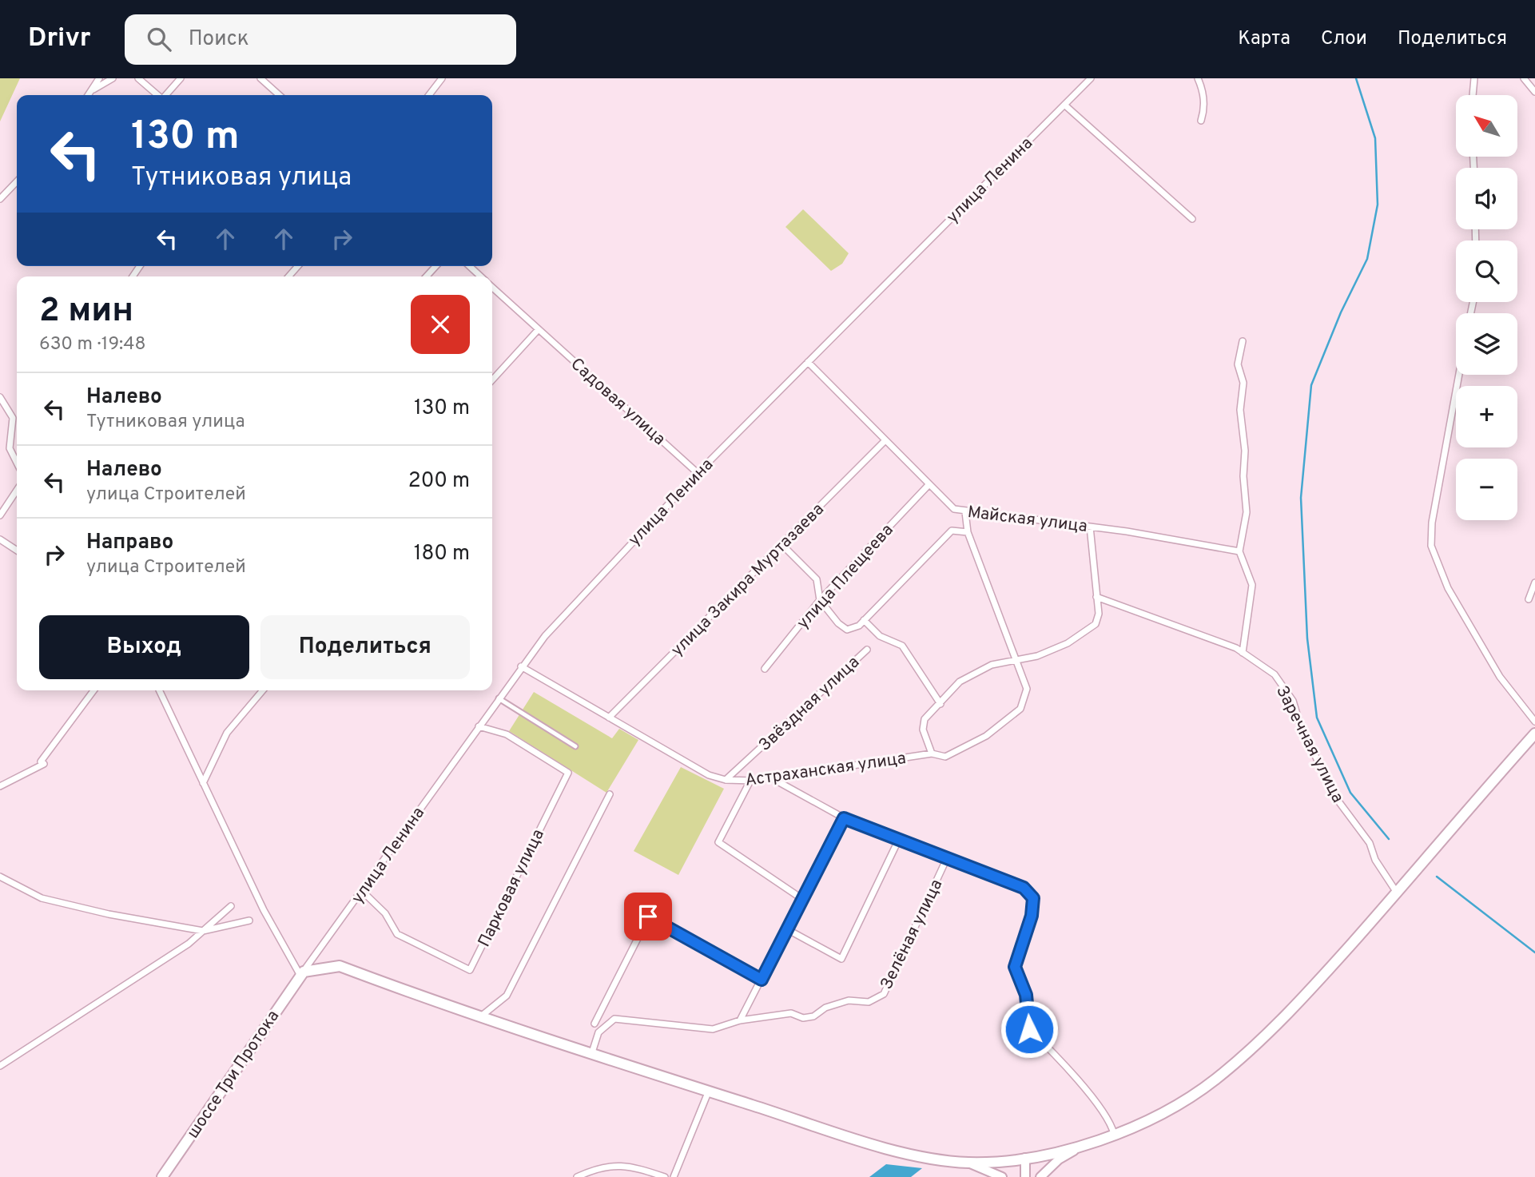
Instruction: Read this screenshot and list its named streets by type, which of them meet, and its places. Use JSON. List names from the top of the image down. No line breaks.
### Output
{"streets":{"main road":["шоссе Три Протока"],"street":["улица Ленина","Садовая улица","Майская улица","улица Плещеева","улица Закира Муртазаева","Звёздная улица","Заречная улица","Астраханская улица","Парковая улица","Зелёная улица"]},"crossings":[["улица Ленина","Садовая улица"],["улица Ленина","Майская улица"],["улица Ленина","Астраханская улица"],["улица Ленина","Парковая улица"],["улица Ленина","шоссе Три Протока"],["Майская улица","улица Плещеева"],["Майская улица","улица Закира Муртазаева"],["Майская улица","Астраханская улица"],["улица Плещеева","Звёздная улица"],["улица Закира Муртазаева","Астраханская улица"],["Звёздная улица","Астраханская улица"]],"north":"top left","page":{"header":"Drivr","search":"Поиск","nav":["Карта","Слои","Поделиться"],"map_buttons":["+","−"],"turn":["130 m","Тутниковая улица"],"heading":["2 мин","630 m · 19:48"],"list":[{"name":"Налево","note":"Тутниковая улица","value":"130 m"},{"name":"Налево","note":"улица Строителей","value":"200 m"},{"name":"Направо","note":"улица Строителей","value":"180 m"}],"buttons":["Выход","Поделиться"]}}
